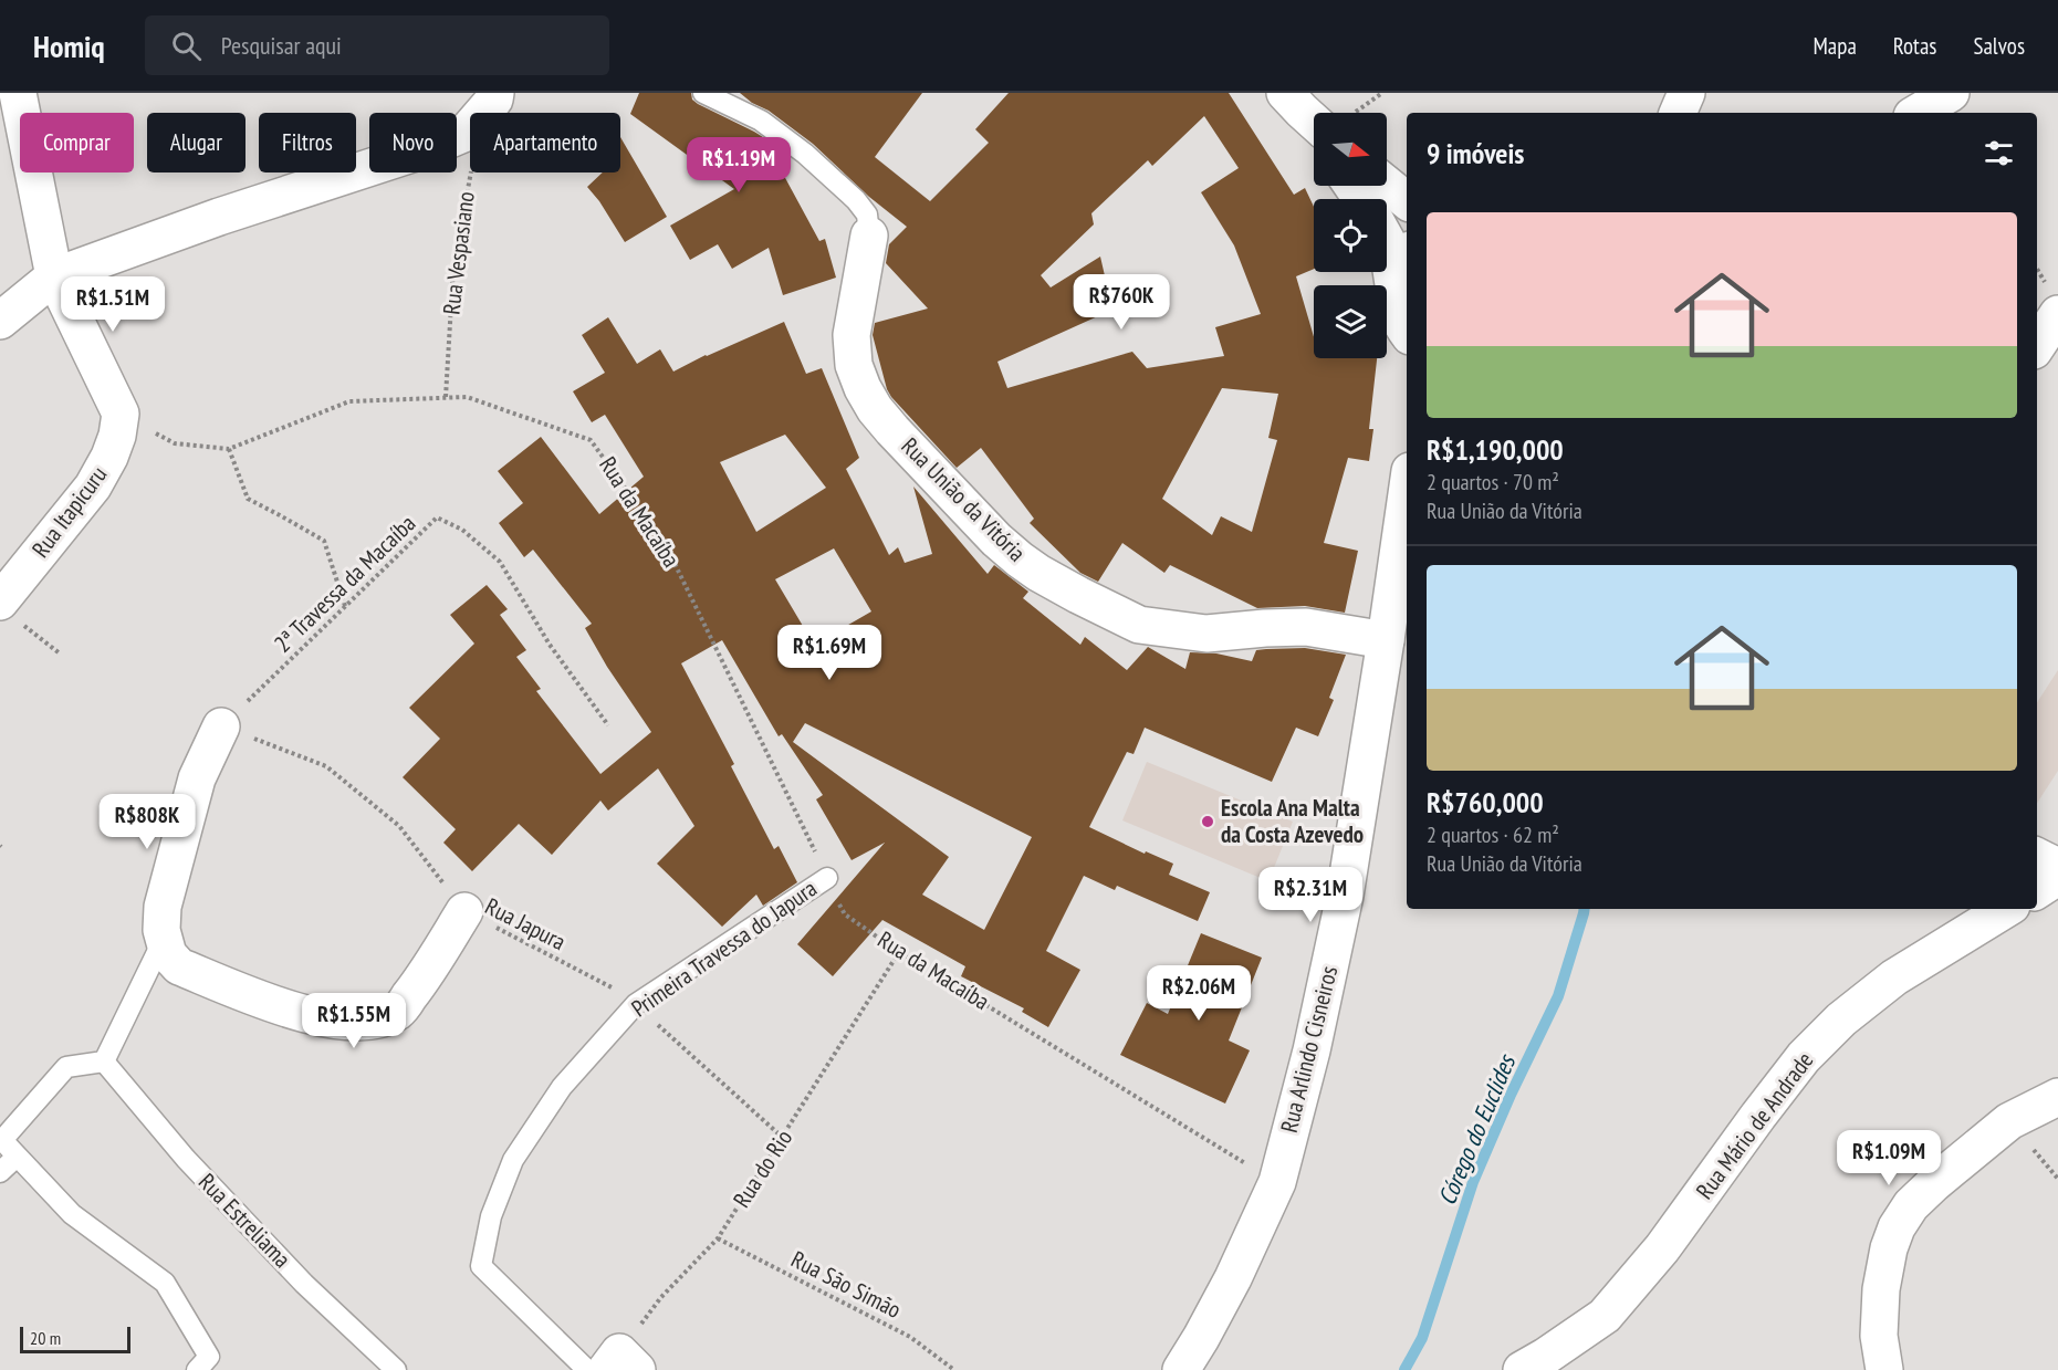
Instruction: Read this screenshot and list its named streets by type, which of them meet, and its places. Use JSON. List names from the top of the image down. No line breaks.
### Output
{"streets":{"street":["Rua União da Vitória","Rua Itapicuru","Rua Arlindo Cisneiros","Rua Mário de Andrade"],"lane":["Primeira Travessa do Japura","Rua Estreliama"],"path":["Rua Vespasiano","Rua da Macaíba","2ª Travessa da Macaíba","Rua Japura","Rua do Rio","Rua São Simão"]},"crossings":[["Rua Vespasiano","Rua da Macaíba"],["Rua União da Vitória","Rua Arlindo Cisneiros"],["Rua Itapicuru","Rua da Macaíba"],["Rua da Macaíba","Primeira Travessa do Japura"],["Rua da Macaíba","Rua Arlindo Cisneiros"],["Rua da Macaíba","Rua do Rio"],["2ª Travessa da Macaíba","Rua Japura"],["Rua Japura","Primeira Travessa do Japura"],["Rua Japura","Rua do Rio"],["Rua do Rio","Rua São Simão"]],"water":["Córego do Euclides"],"places":["Escola Ana Malta da Costa Azevedo"],"scale_bar":"20 m","north":"right","page":{"header":"Homiq","search":"Pesquisar aqui","nav":["Mapa","Rotas","Salvos"],"chip":["Comprar","Alugar","Filtros","Novo","Apartamento"],"heading":"9 imóveis","price":["R$1.19M","R$760K","R$1.51M","R$1.69M","R$808K","R$2.31M","R$2.06M","R$1.55M","R$1.09M"],"list":[{"name":"R$1,190,000","note":"2 quartos · 70 m² · Rua União da Vitória"},{"name":"R$760,000","note":"2 quartos · 62 m² · Rua União da Vitória"}],"scale":"20 m"}}
